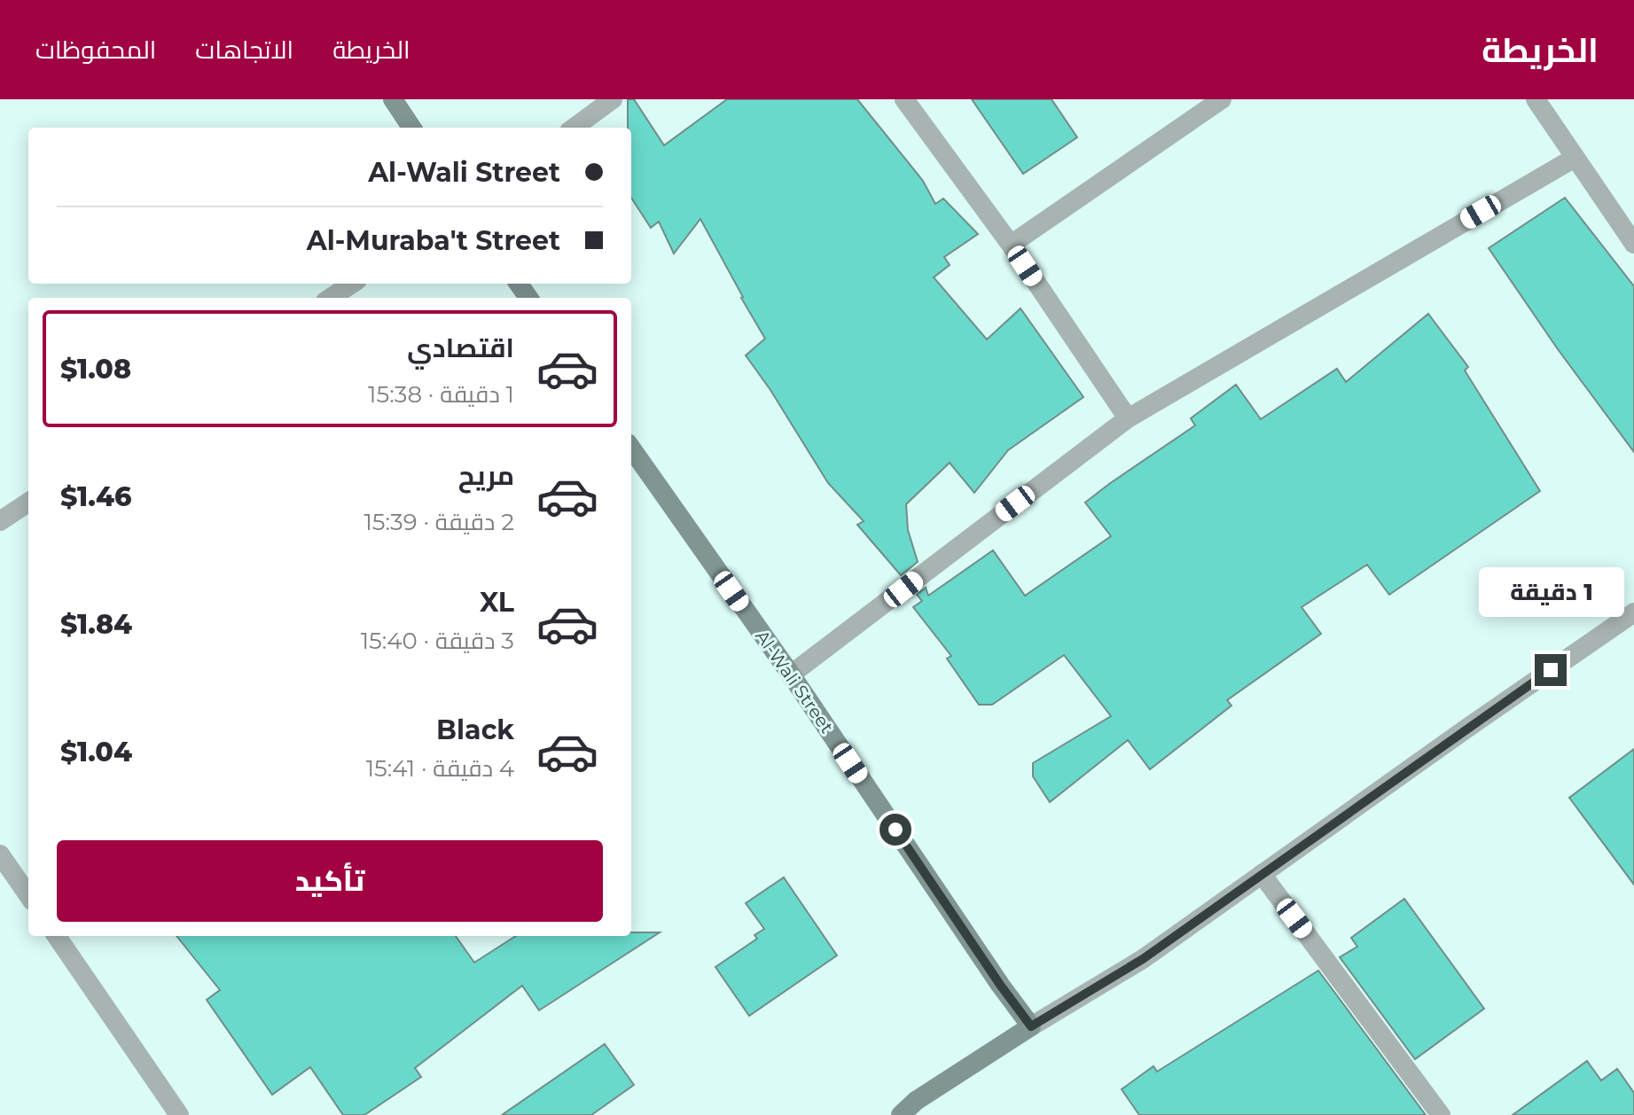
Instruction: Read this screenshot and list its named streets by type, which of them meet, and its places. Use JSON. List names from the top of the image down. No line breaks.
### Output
{"streets":{"main road":["Al-Wali Street"]},"page":{"header":"الخريطة","nav":["الخريطة","الاتجاهات","المحفوظات"],"banner":["Al-Wali Street","Al-Muraba't Street"],"list":[{"name":"اقتصادي","note":"1 دقيقة · 15:38","value":"$1.08"},{"name":"مريح","note":"2 دقيقة · 15:39","value":"$1.46"},{"name":"XL","note":"3 دقيقة · 15:40","value":"$1.84"},{"name":"Black","note":"4 دقيقة · 15:41","value":"$1.04"}],"bubble":"1 دقيقة","buttons":"تأكيد"}}
